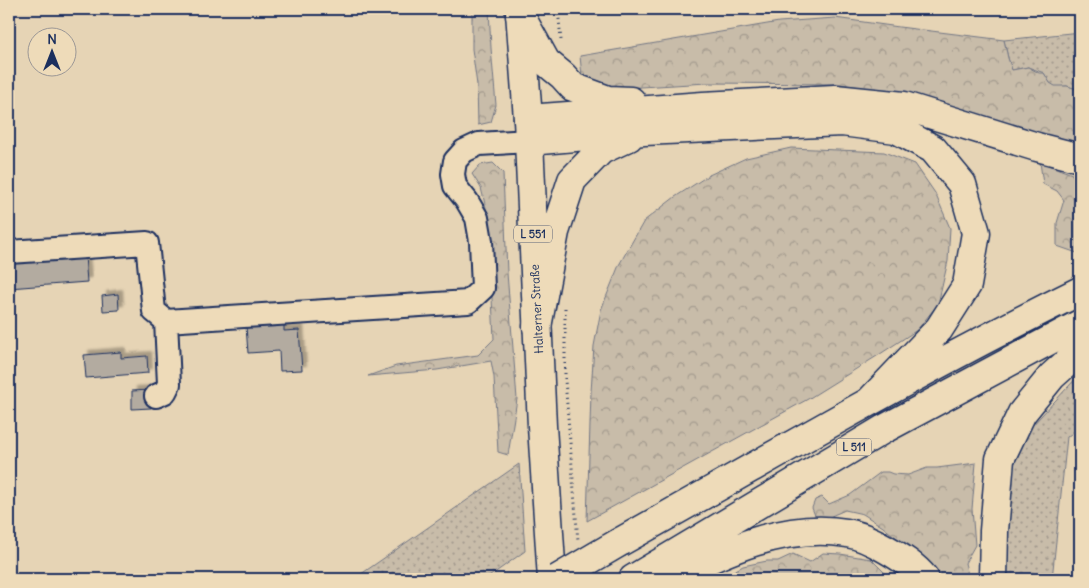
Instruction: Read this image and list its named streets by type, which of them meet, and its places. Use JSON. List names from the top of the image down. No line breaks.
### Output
{"streets":{"main road":["L 551","Halterner Straße","L 511"]},"north":"top"}
